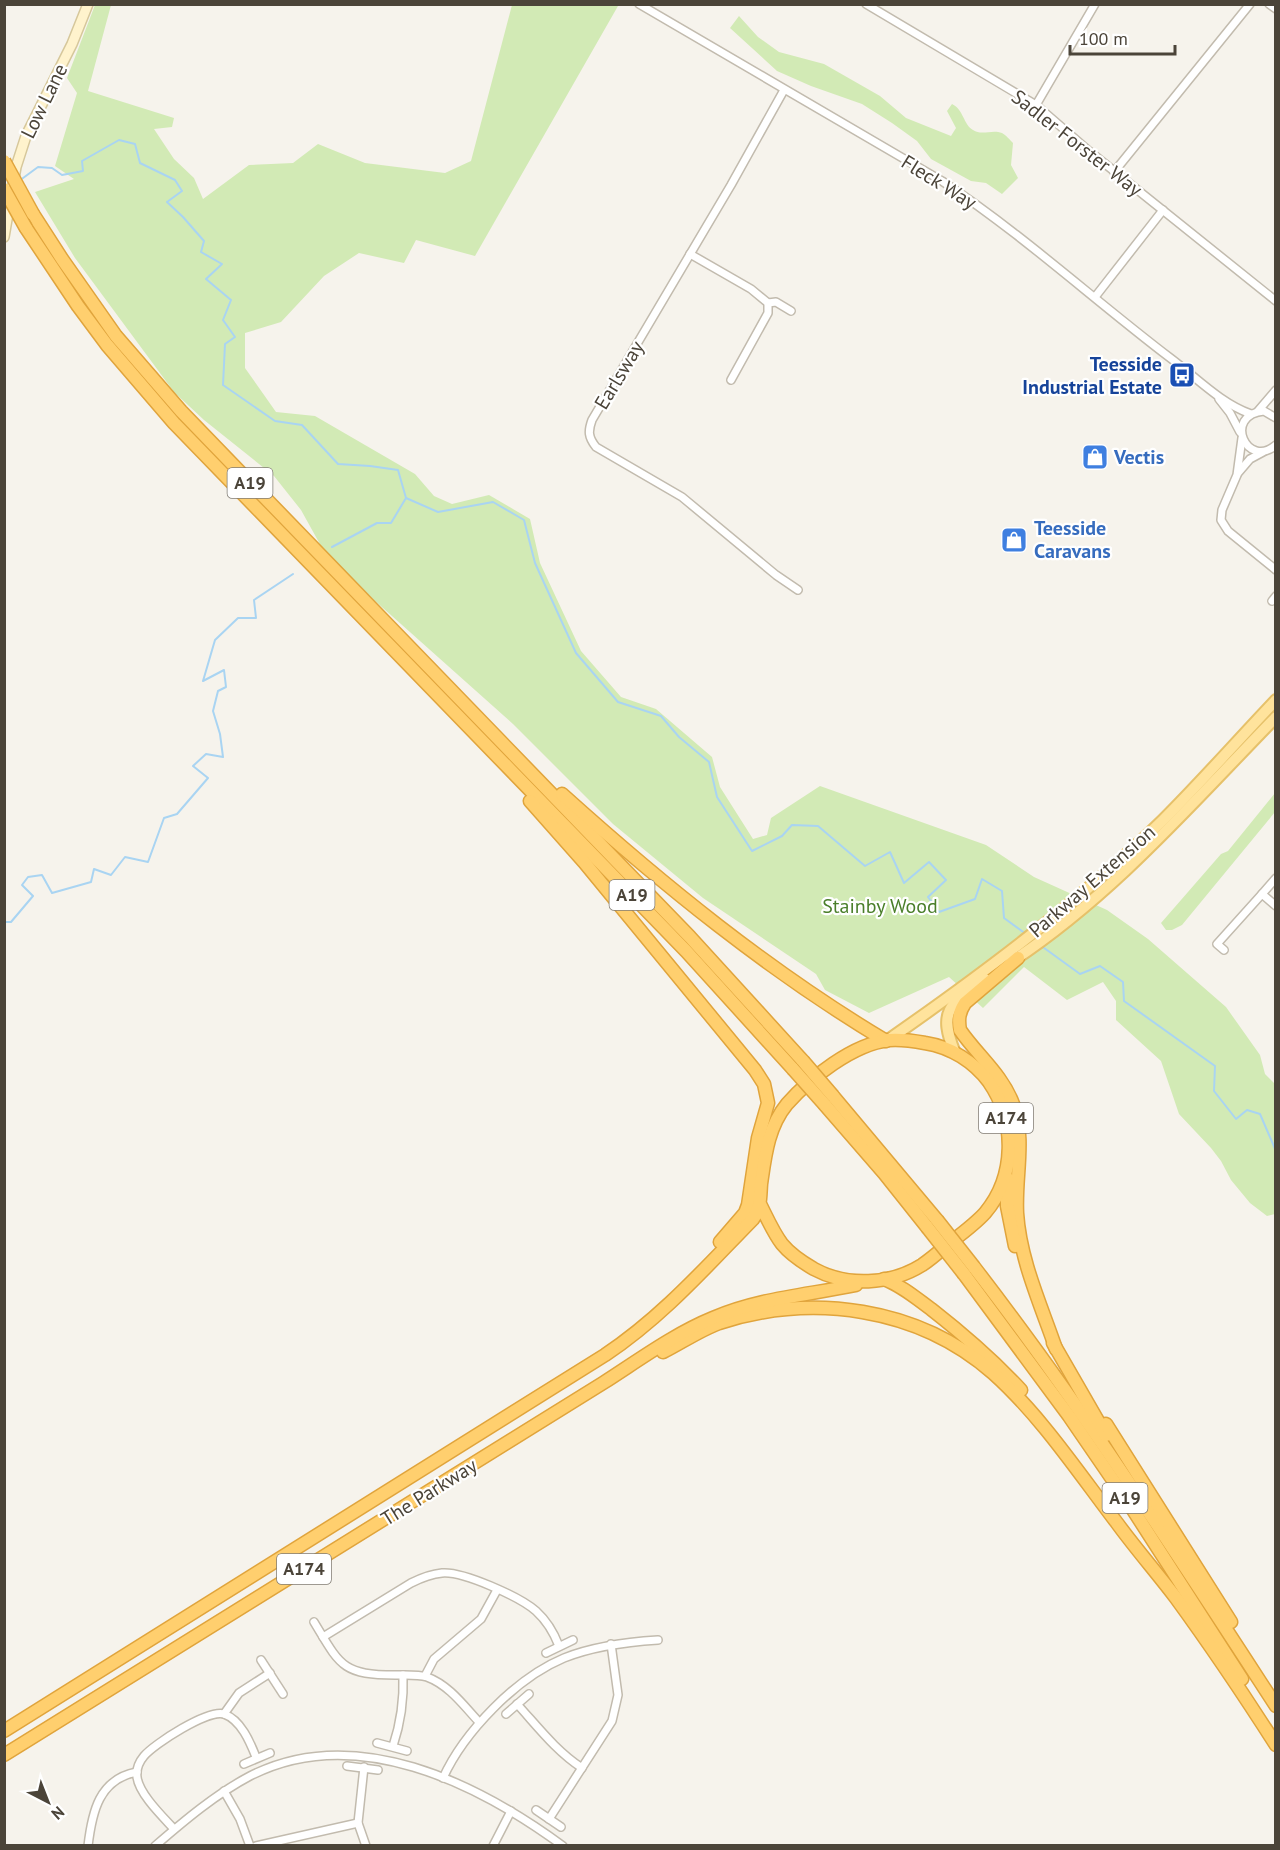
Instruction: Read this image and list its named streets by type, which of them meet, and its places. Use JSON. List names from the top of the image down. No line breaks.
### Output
{"streets":{"highway":["A19","A174","The Parkway"],"main road":["Low Lane","Parkway Extension"],"street":["Sadler Forster Way","Fleck Way","Earlsway"]},"crossings":[["Fleck Way","Earlsway"],["Parkway Extension","A174"],["A174","The Parkway"]],"parks":["Stainby Wood"],"places":{"bus stop":["Teesside Industrial Estate"],"shop":["Vectis","Teesside Caravans"]},"scale_bar":"100 m","north":"bottom right"}
